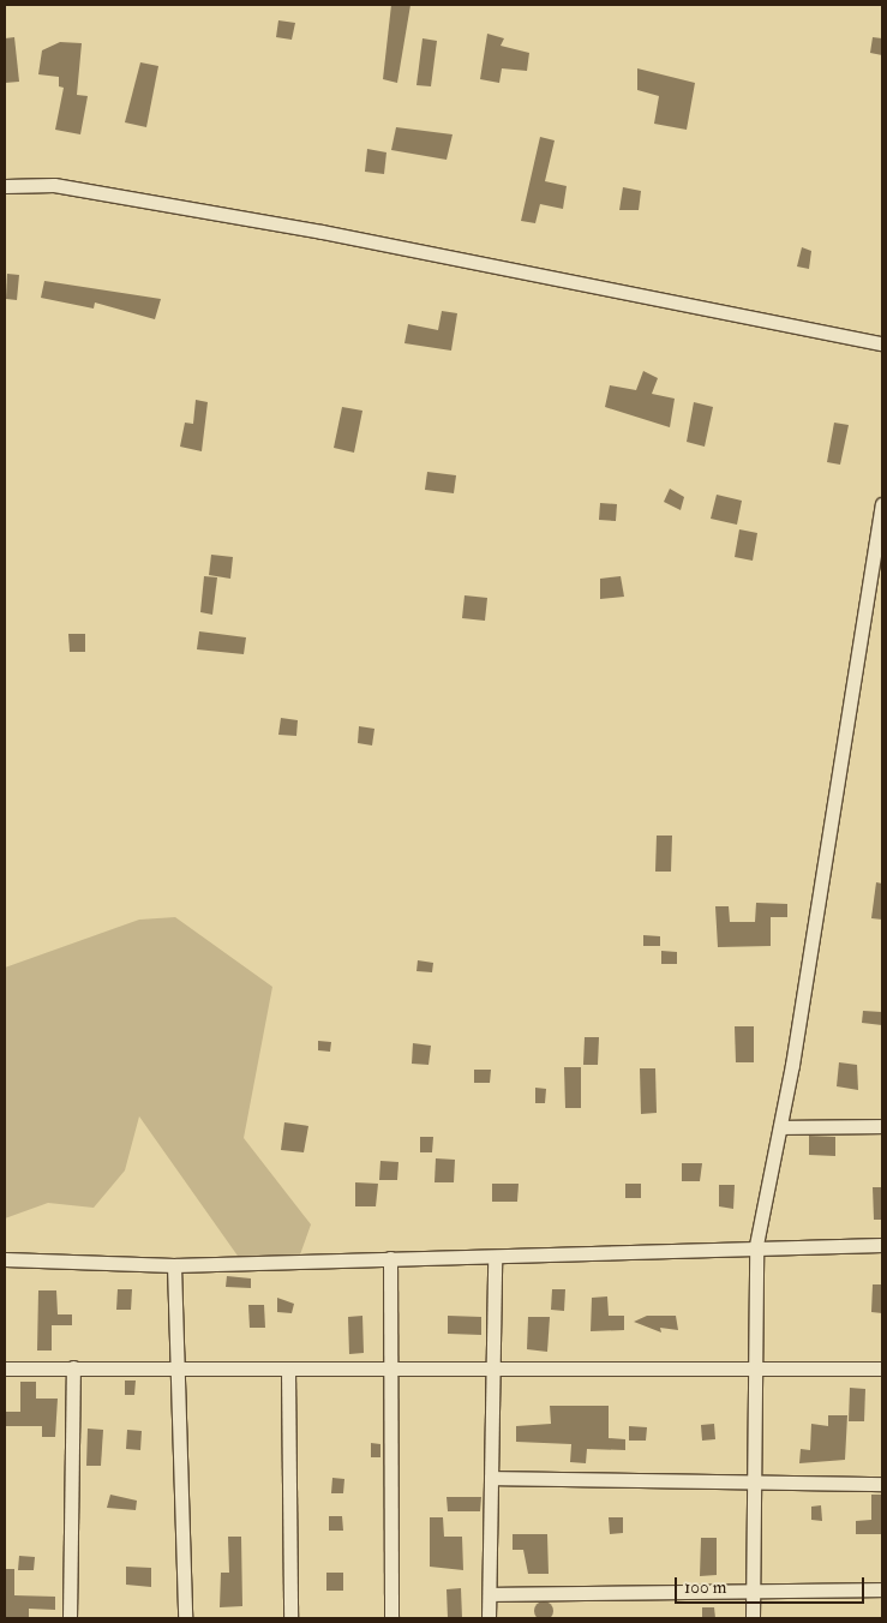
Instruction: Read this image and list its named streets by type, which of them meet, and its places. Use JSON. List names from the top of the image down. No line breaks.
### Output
{"scale_bar":"100 m"}
